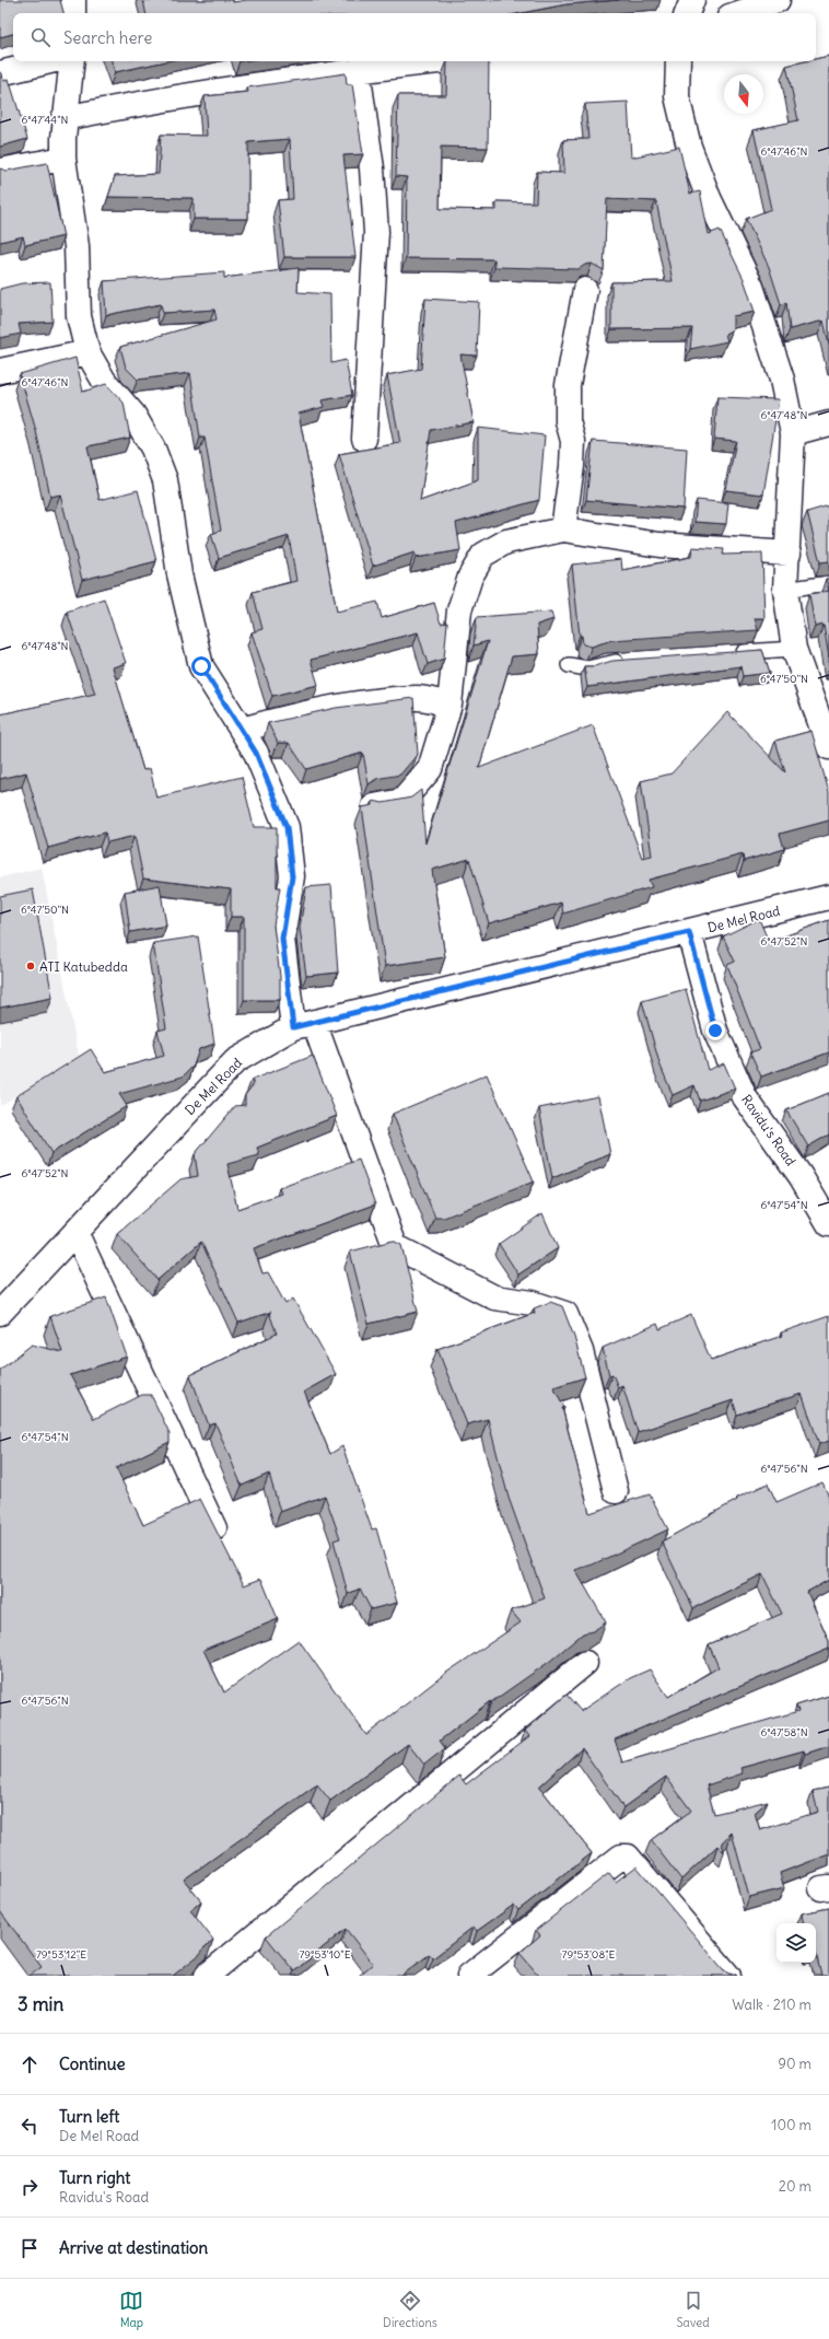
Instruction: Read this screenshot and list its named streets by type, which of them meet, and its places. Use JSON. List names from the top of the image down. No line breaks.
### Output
{"streets":{"street":["De Mel Road","Ravidu's Road"]},"crossings":[["De Mel Road","Ravidu's Road"]],"places":["ATI Katubedda"],"north":"bottom","page":{"search":"Search here","heading":["3 min","Walk · 210 m"],"list":[["Continue","90 m"],["Turn left","De Mel Road","100 m"],["Turn right","Ravidu's Road","20 m"],"Arrive at destination"],"nav":["Map","Directions","Saved"]},"coordinates":["6°47'44\"N","6°47'46\"N","6°47'48\"N","6°47'50\"N","6°47'52\"N","6°47'54\"N","6°47'56\"N","6°47'58\"N","79°53'12\"E","79°53'10\"E","79°53'08\"E"]}
